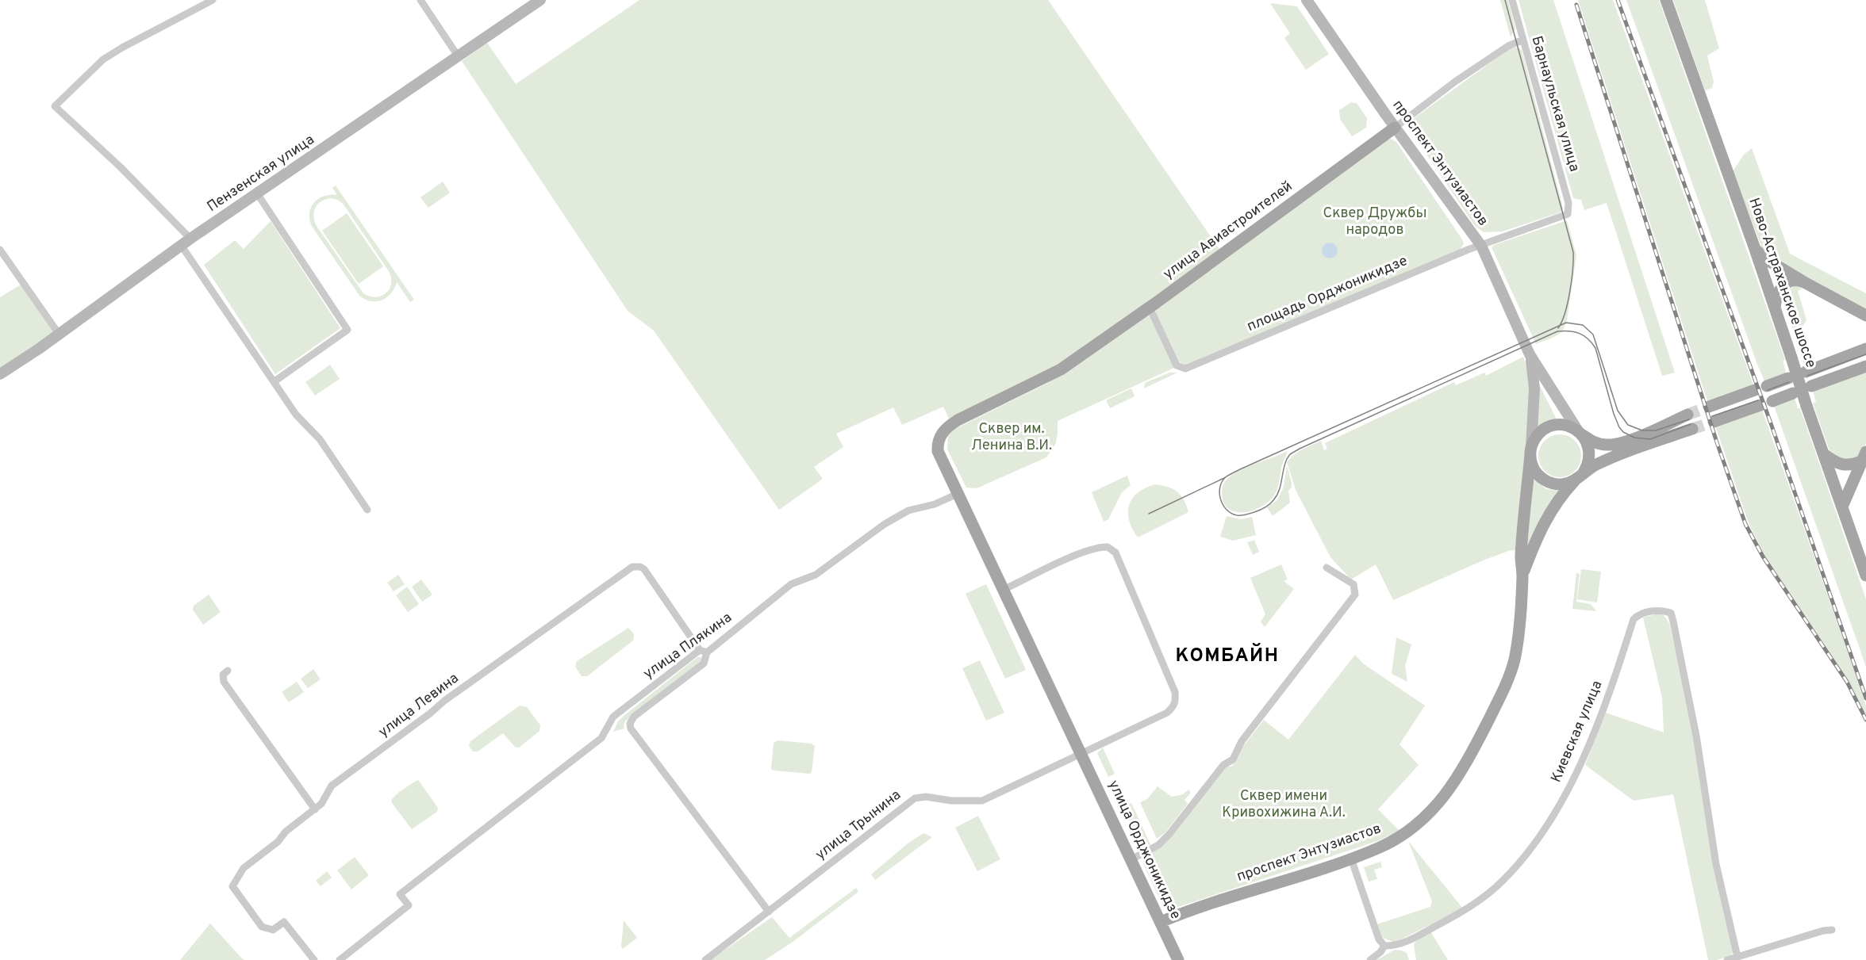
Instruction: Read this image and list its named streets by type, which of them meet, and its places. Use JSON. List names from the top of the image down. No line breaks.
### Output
{"streets":{"main road":["проспект Энтузиастов","улица Авиастроителей","Ново-Астраханское шоссе","улица Орджоникидзе"],"street":["Барнаульская улица","Пензенская улица","площадь Орджоникидзе","улица Плякина","улица Левина","Киевская улица","улица Трынина"]},"crossings":[["Барнаульская улица","улица Авиастроителей"],["Барнаульская улица","площадь Орджоникидзе"],["проспект Энтузиастов","улица Авиастроителей"],["проспект Энтузиастов","площадь Орджоникидзе"],["проспект Энтузиастов","улица Орджоникидзе"],["улица Авиастроителей","площадь Орджоникидзе"],["улица Авиастроителей","улица Орджоникидзе"],["улица Плякина","улица Левина"],["улица Плякина","улица Орджоникидзе"],["улица Трынина","улица Орджоникидзе"]],"districts":["КОМБАЙН"],"parks":["Сквер Дружбы народов","Сквер им. Ленина В.И.","Сквер имени Кривохижина А.И."]}
